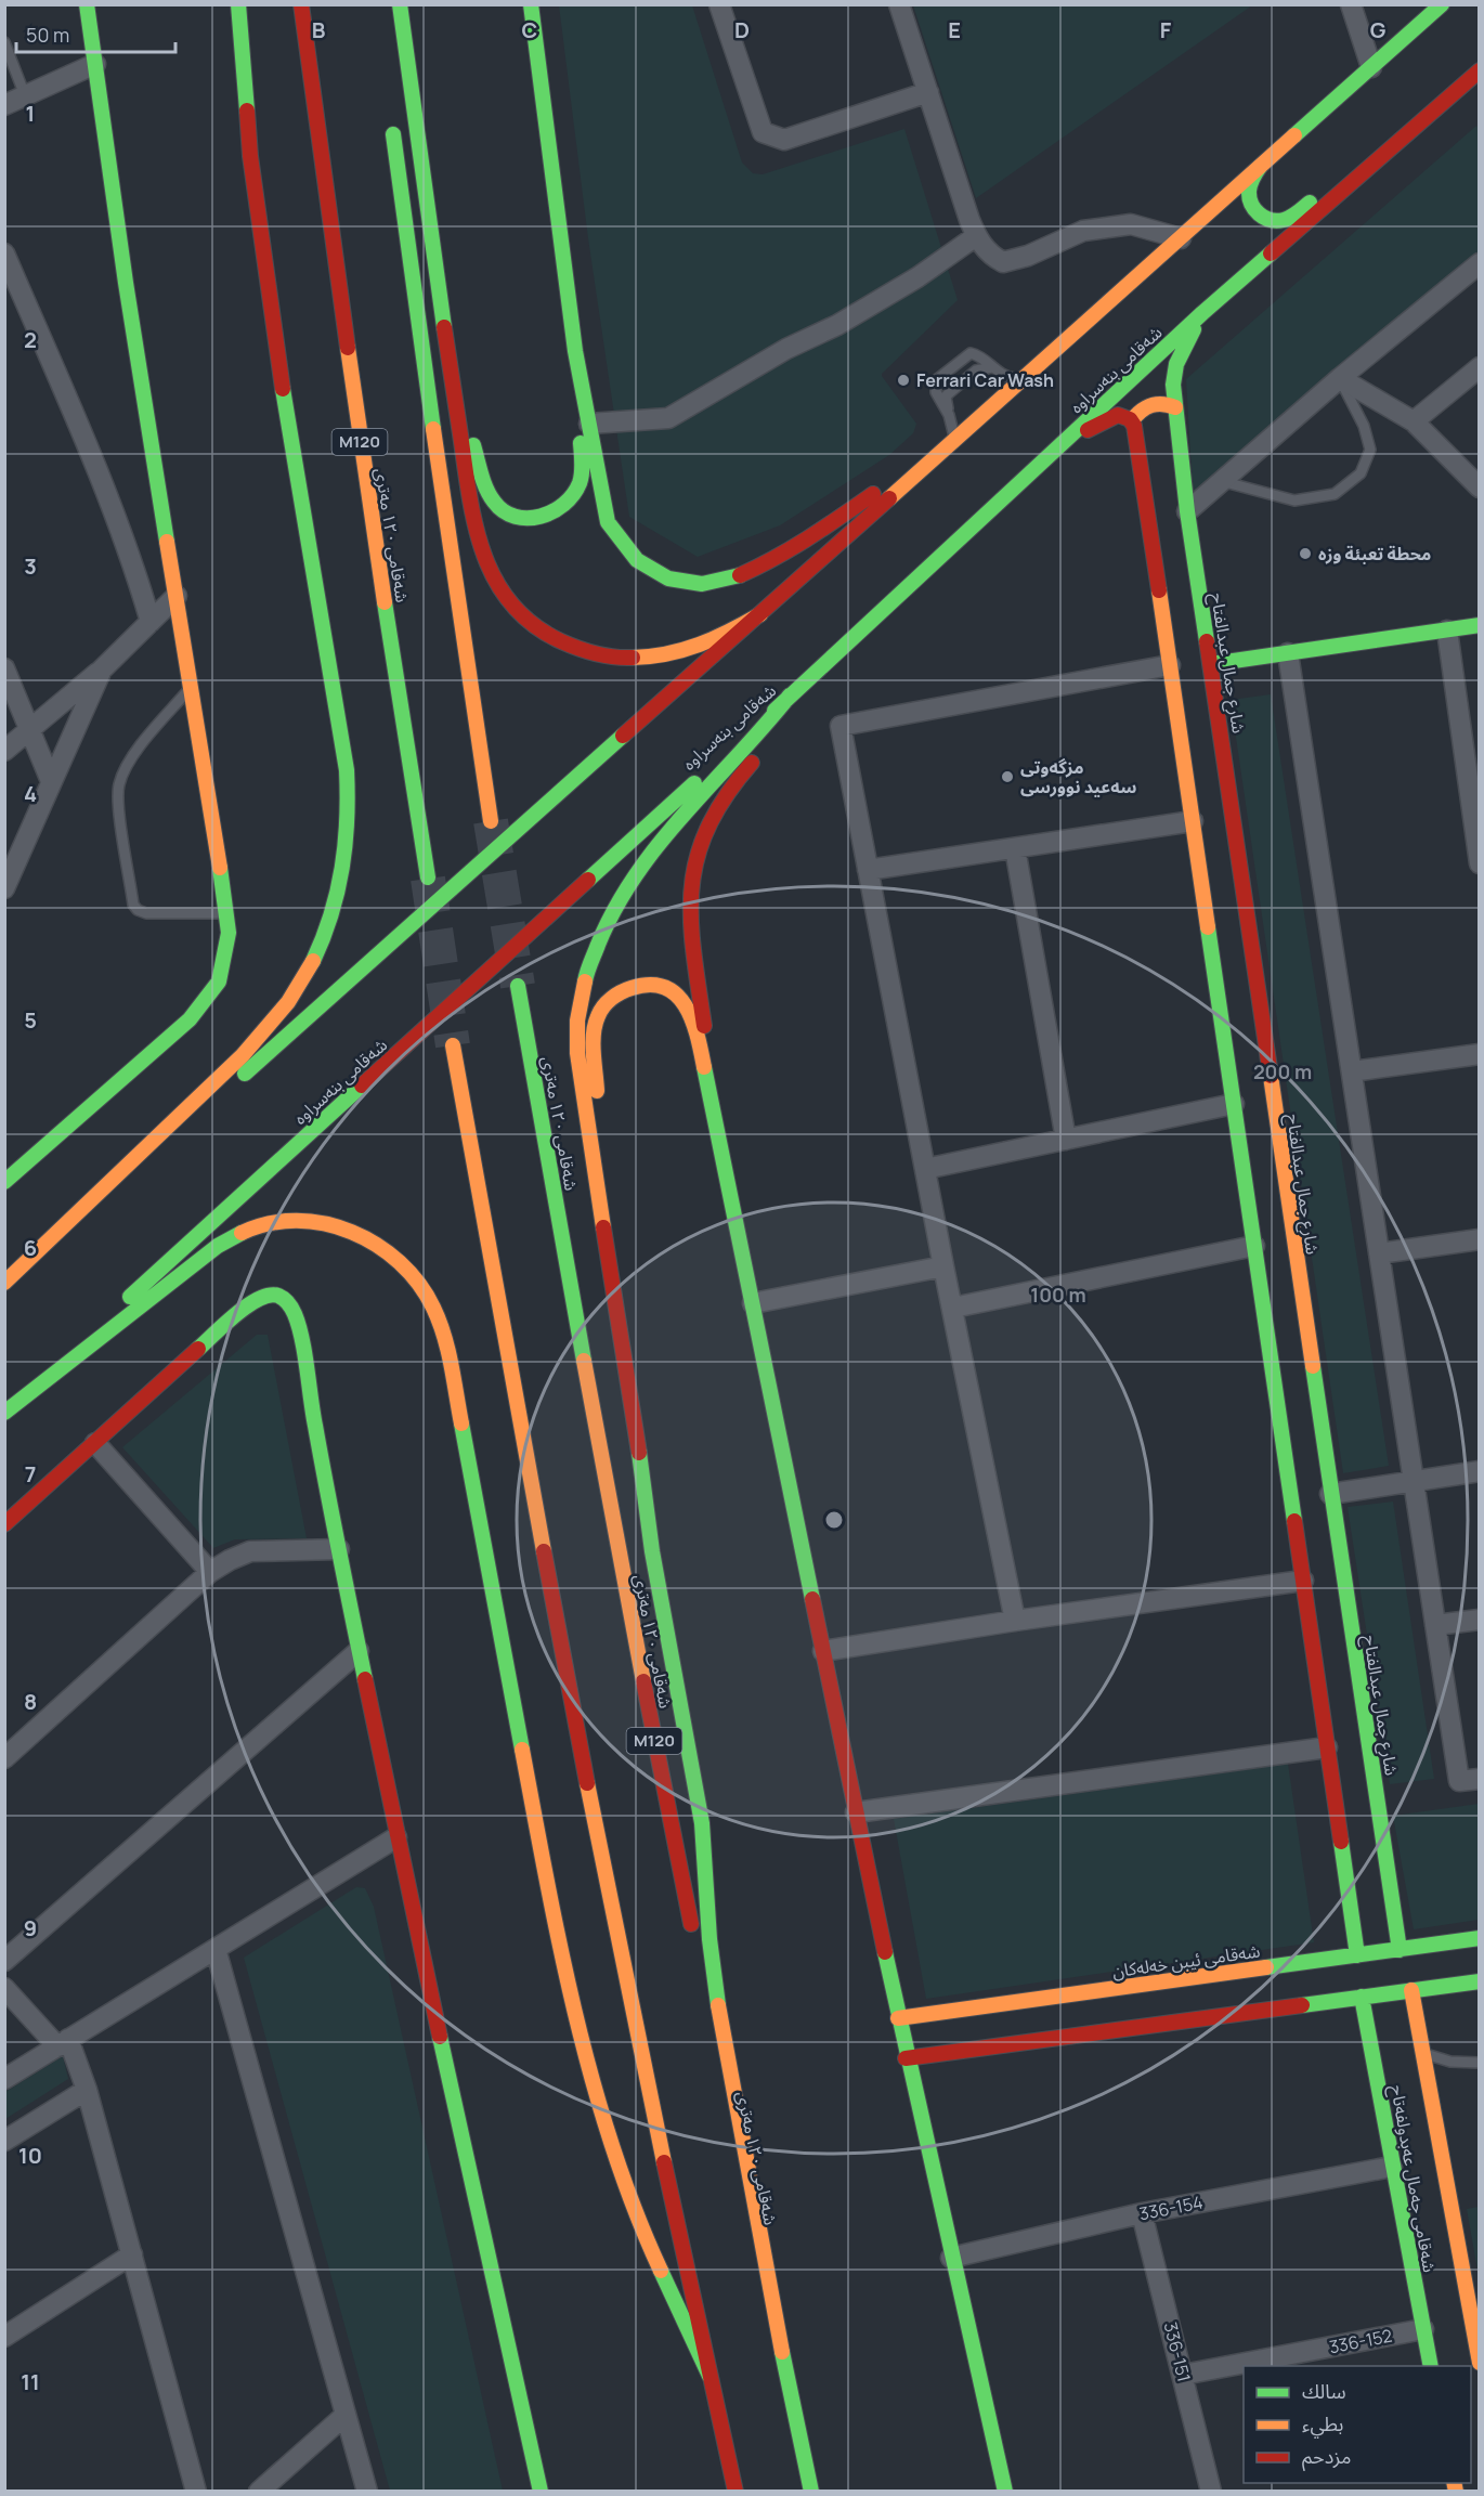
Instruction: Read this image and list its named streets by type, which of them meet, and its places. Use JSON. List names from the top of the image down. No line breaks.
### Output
{"streets":{"main road":["شەقامی بنەسراوە","M120","شەقامی ١٢٠ مەتری","شارع جمال عبدالفتاح","شەقامی ئیبن خەلەکان","شەقامی جەمال عەبدولفەتاح"],"street":["336-154","336-152","336-151"]},"crossings":[["شەقامی بنەسراوە","شارع جمال عبدالفتاح"],["شارع جمال عبدالفتاح","شەقامی ئیبن خەلەکان"],["شەقامی جەمال عەبدولفەتاح","336-154"],["شەقامی جەمال عەبدولفەتاح","336-152"],["336-154","336-151"],["336-152","336-151"]],"places":["Ferrari Car Wash","محطة تعبئة وزه","مزگەوتی سەعید نوورسی"],"legend":["سالك","بطيء","مزدحم"],"scale_bar":"50 m","grid":{"columns":["B","C","D","E","F","G"],"rows":["1","2","3","4","5","6","7","8","9","10","11"]},"rings":["200 m","100 m"]}
